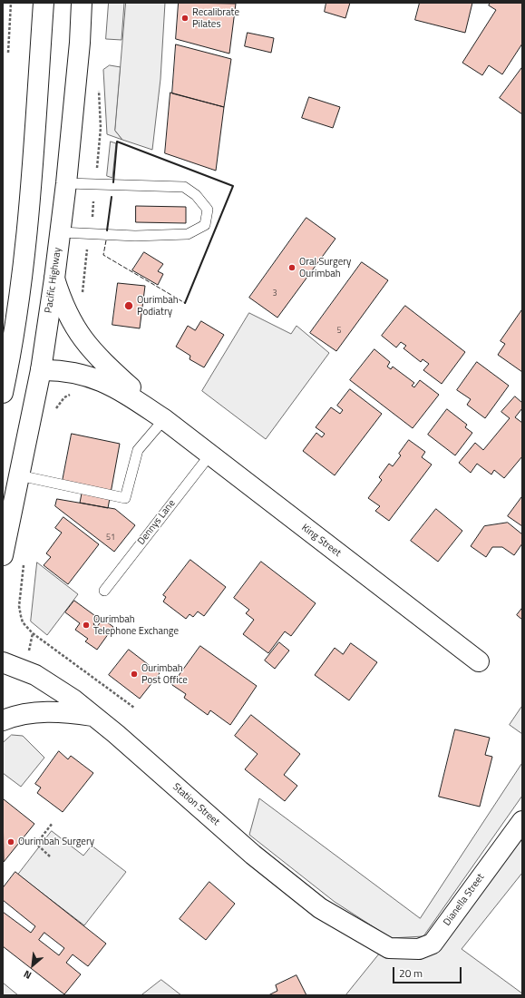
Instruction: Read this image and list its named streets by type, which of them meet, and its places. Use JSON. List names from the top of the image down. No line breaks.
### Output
{"streets":{"street":["Pacific Highway","King Street","Station Street","Dianella Street"],"lane":["Dennys Lane"]},"crossings":[["Pacific Highway","King Street"],["Dennys Lane","King Street"],["Station Street","Dianella Street"]],"places":["Recalibrate Pilates","Oral Surgery Ourimbah","Ourimbah Podiatry","Ourimbah Telephone Exchange","Ourimbah Post Office","Ourimbah Surgery"],"house_numbers":["3","5","51"],"scale_bar":"20 m","north":"bottom left"}
